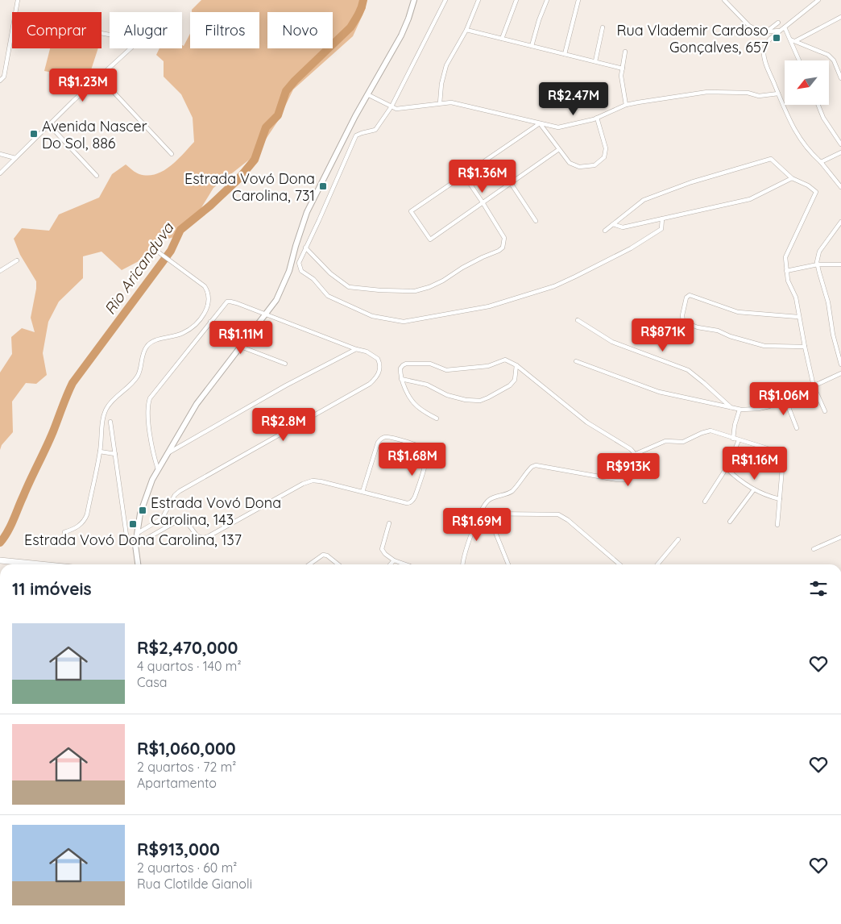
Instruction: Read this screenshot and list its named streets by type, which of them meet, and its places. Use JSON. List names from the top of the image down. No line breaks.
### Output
{"water":["Rio Aricanduva"],"places":{"transit":["Rua Vlademir Cardoso Gonçalves, 657","Avenida Nascer Do Sol, 886","Estrada Vovó Dona Carolina, 731","Estrada Vovó Dona Carolina, 143","Estrada Vovó Dona Carolina, 137"]},"north":"bottom left","page":{"chip":["Comprar","Alugar","Filtros","Novo"],"price":["R$1.23M","R$2.47M","R$1.36M","R$871K","R$1.11M","R$1.06M","R$2.8M","R$1.68M","R$1.16M","R$913K","R$1.69M"],"heading":"11 imóveis","list":[{"name":"R$2,470,000","note":"4 quartos · 140 m² · Casa"},{"name":"R$1,060,000","note":"2 quartos · 72 m² · Apartamento"},{"name":"R$913,000","note":"2 quartos · 60 m² · Rua Clotilde Gianoli"}]}}
